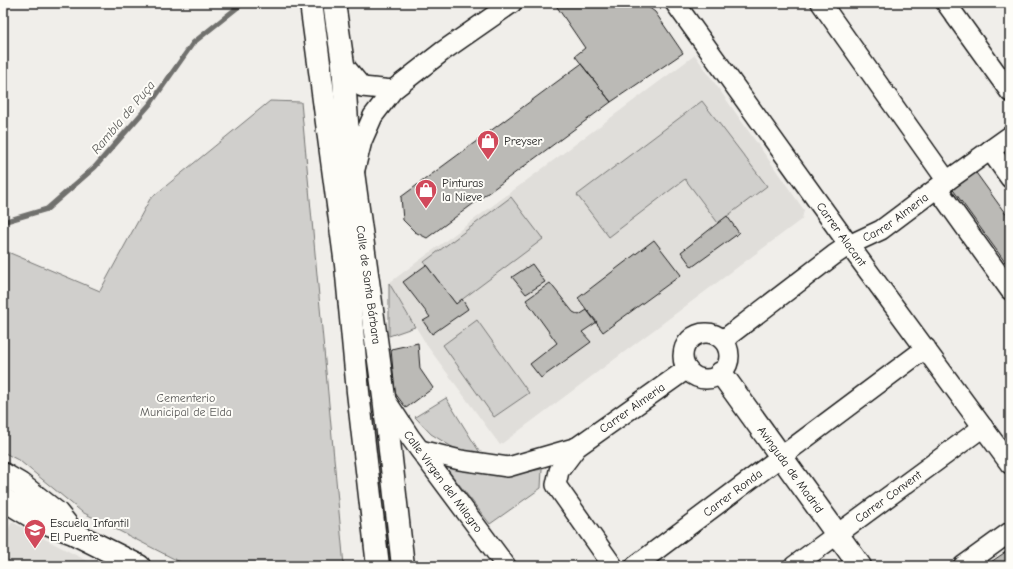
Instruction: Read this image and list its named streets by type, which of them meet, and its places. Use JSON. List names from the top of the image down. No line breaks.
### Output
{"streets":{"street":["Carrer Almeria","Carrer Alacant","Calle de Santa Bárbara","Avinguda de Madrid","Calle Virgen del Milagro","Carrer Ronda","Carrer Convent"]},"crossings":[["Carrer Almeria","Carrer Alacant"],["Carrer Almeria","Avinguda de Madrid"],["Carrer Almeria","Calle Virgen del Milagro"],["Carrer Alacant","Carrer Ronda"],["Carrer Alacant","Carrer Convent"],["Calle de Santa Bárbara","Calle Virgen del Milagro"],["Avinguda de Madrid","Carrer Ronda"],["Avinguda de Madrid","Carrer Convent"]],"water":["Rambla de Puça"],"parks":["Cementerio Municipal de Elda"],"places":{"shop":["Preyser","Pinturas la Nieve"],"school or university":["Escuela Infantil El Puente"]}}
